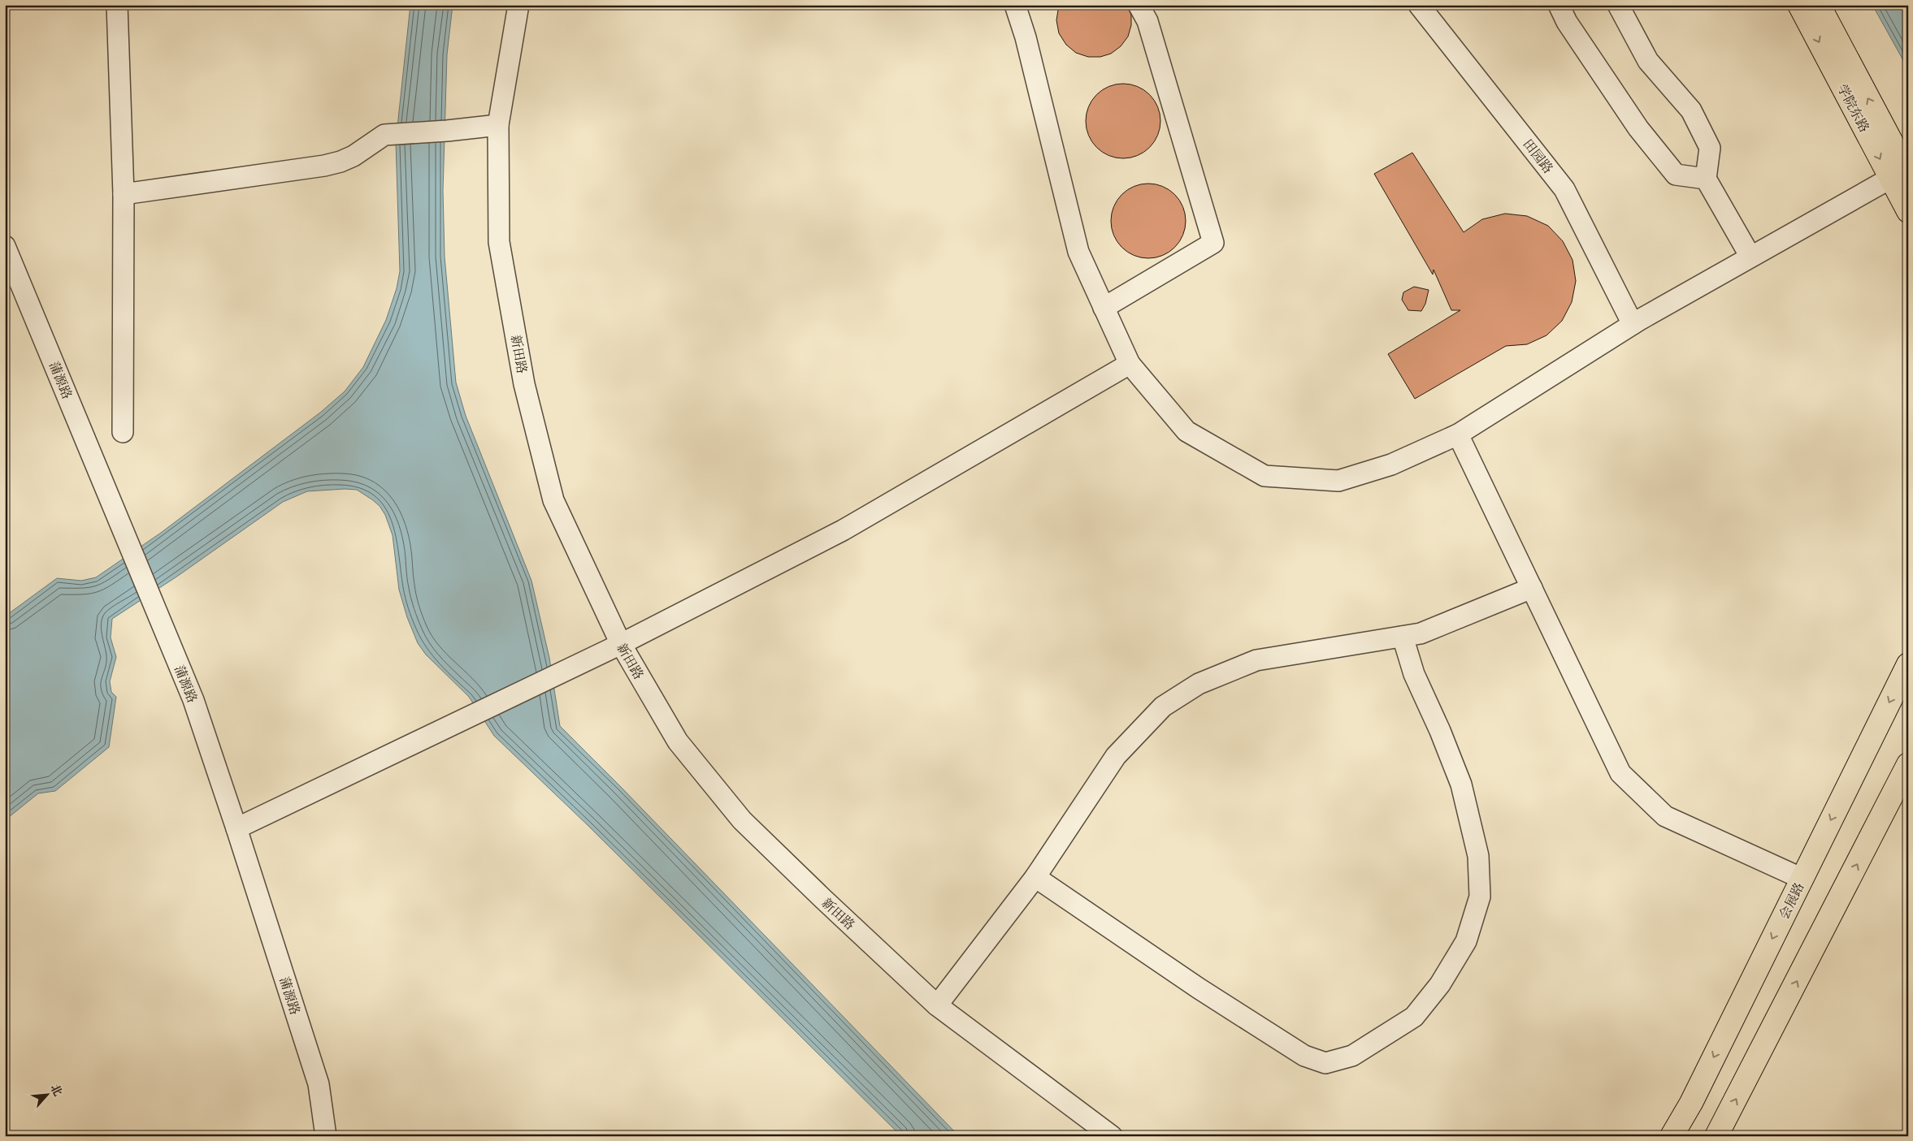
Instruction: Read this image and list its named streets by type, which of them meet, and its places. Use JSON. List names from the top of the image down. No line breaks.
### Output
{"streets":{"main road":["学院东路","会展路"],"street":["田园路","新田路","蒲源路"]},"north":"top right"}
